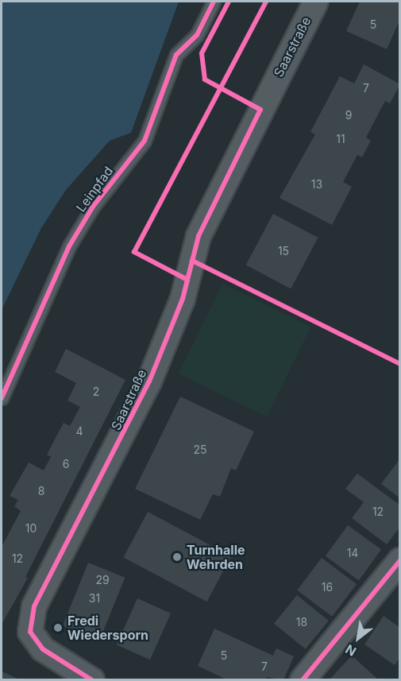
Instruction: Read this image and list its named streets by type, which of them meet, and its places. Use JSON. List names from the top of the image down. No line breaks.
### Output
{"streets":{"street":["Saarstraße"],"lane":["Leinpfad"]},"places":["Turnhalle Wehrden","Fredi Wiedersporn"],"house_numbers":["5","7","9","11","13","15","2","4","25","6","8","12","10","14","12","29","16","31","18","5","7"],"north":"bottom left"}
